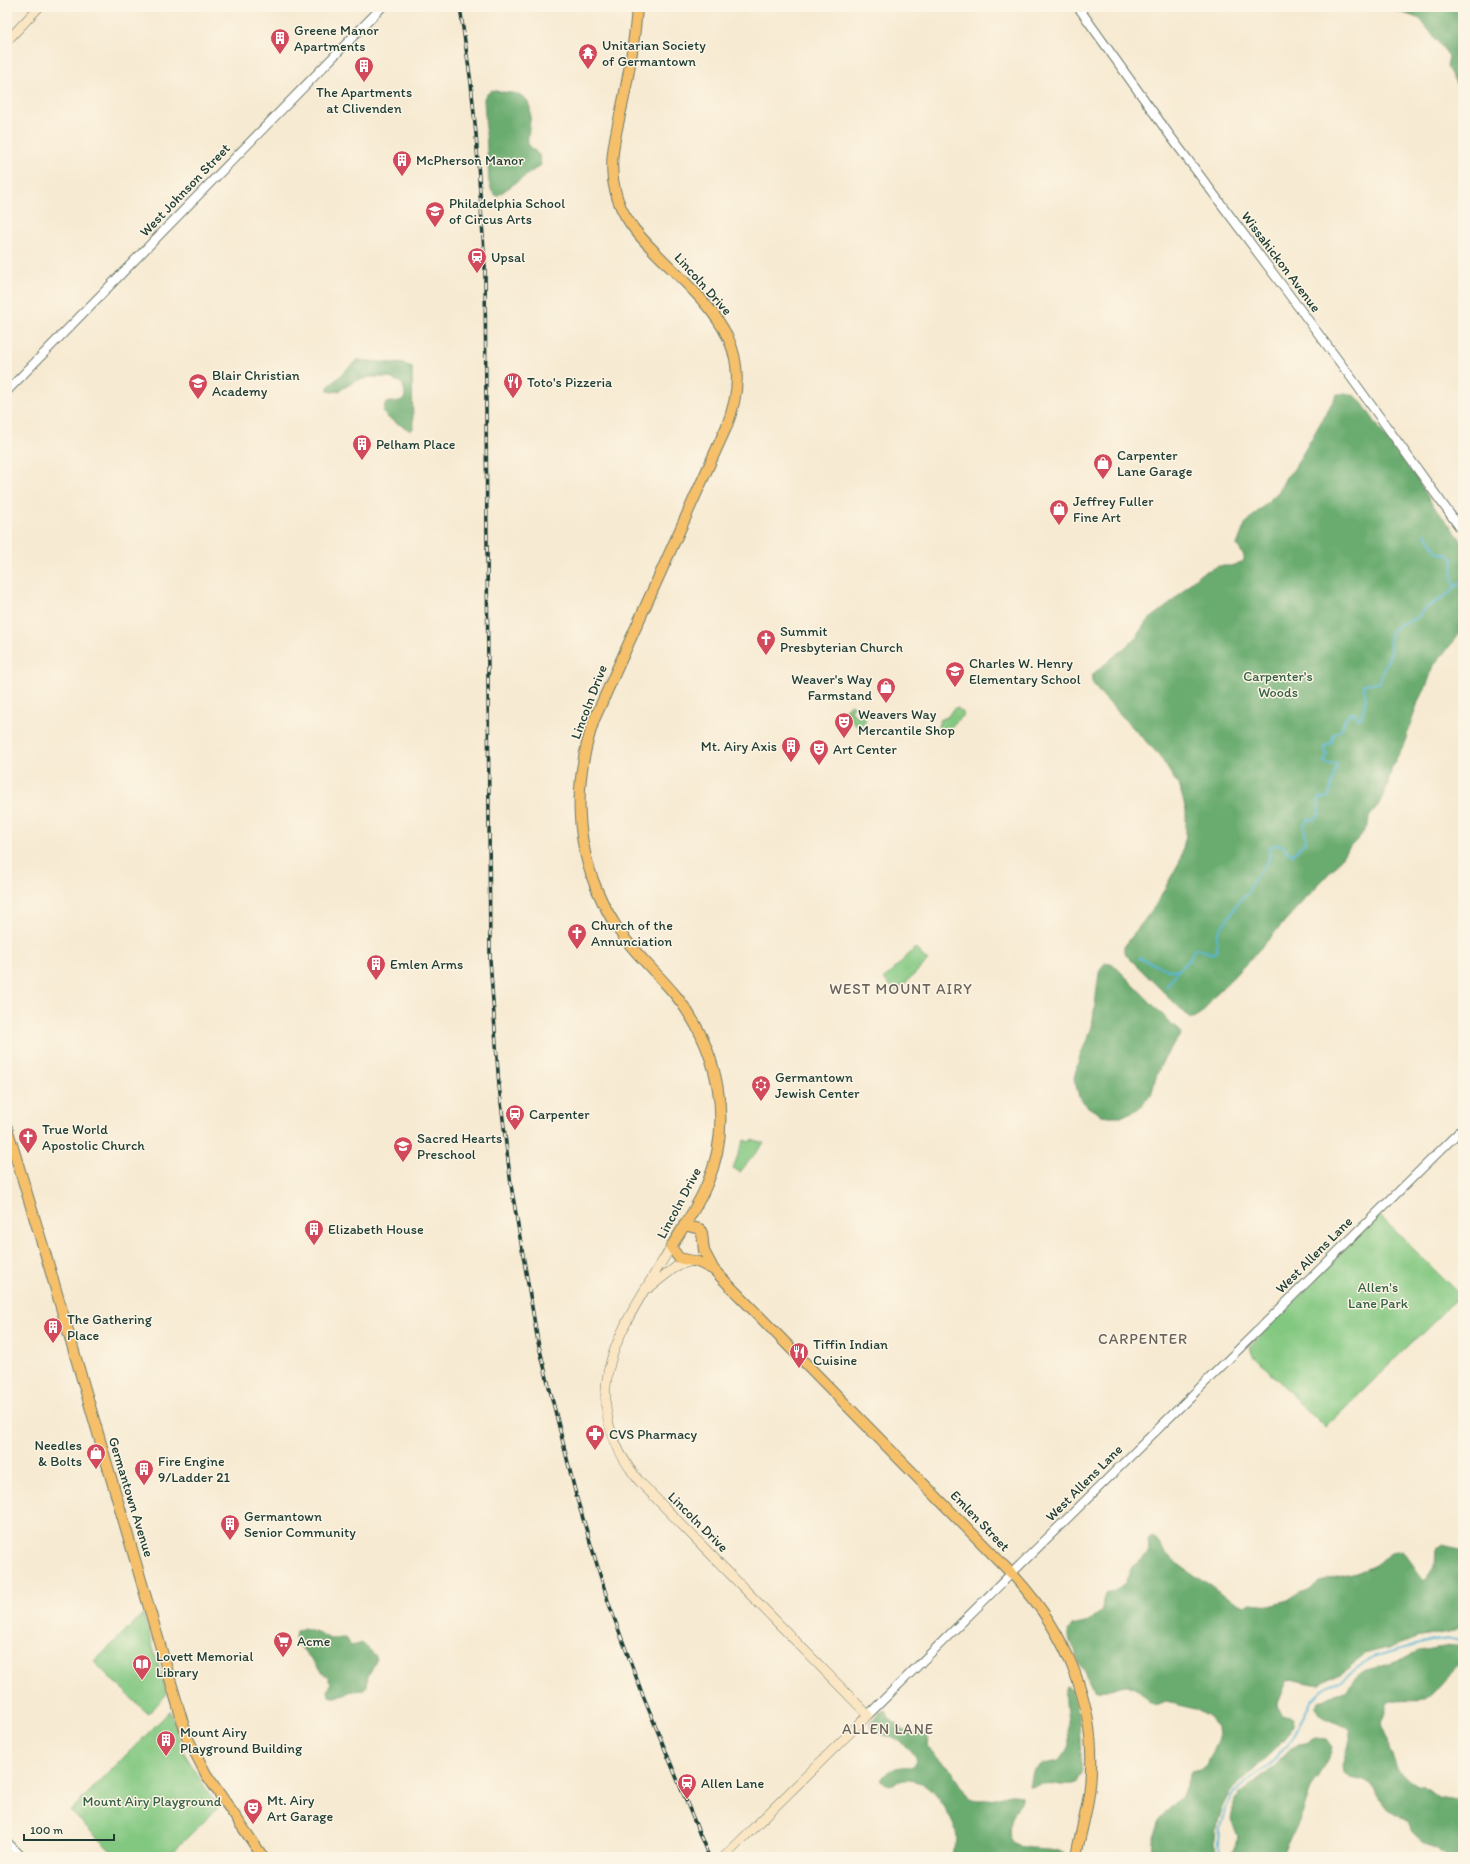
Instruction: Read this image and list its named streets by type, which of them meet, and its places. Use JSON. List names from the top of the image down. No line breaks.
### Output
{"streets":{"main road":["Lincoln Drive","West Allens Lane","Germantown Avenue","Emlen Street"],"street":["West Johnson Street","Wissahickon Avenue"]},"crossings":[["Lincoln Drive","West Allens Lane"],["Lincoln Drive","Emlen Street"],["West Allens Lane","Emlen Street"]],"districts":["WEST MOUNT AIRY","CARPENTER","ALLEN LANE"],"parks":["Carpenter's Woods","Allen's Lane Park","Mount Airy Playground"],"places":{"building":["Greene Manor Apartments","The Apartments at Clivenden","McPherson Manor","Pelham Place","Mt. Airy Axis","Emlen Arms","Elizabeth House","The Gathering Place","Fire Engine 9/Ladder 21","Germantown Senior Community","Mount Airy Playground Building"],"temple":["Unitarian Society of Germantown"],"school or university":["Philadelphia School of Circus Arts","Blair Christian Academy","Charles W. Henry Elementary School","Sacred Hearts Preschool"],"station":["Upsal","Carpenter","Allen Lane"],"restaurant":["Toto's Pizzeria","Tiffin Indian Cuisine"],"shop":["Carpenter Lane Garage","Jeffrey Fuller Fine Art","Weaver's Way Farmstand","Needles & Bolts"],"church":["Summit Presbyterian Church","Church of the Annunciation","True World Apostolic Church"],"theatre":["Weavers Way Mercantile Shop","Art Center","Mt. Airy Art Garage"],"synagogue":["Germantown Jewish Center"],"pharmacy":["CVS Pharmacy"],"supermarket":["Acme"],"library":["Lovett Memorial Library"]},"scale_bar":"100 m"}
